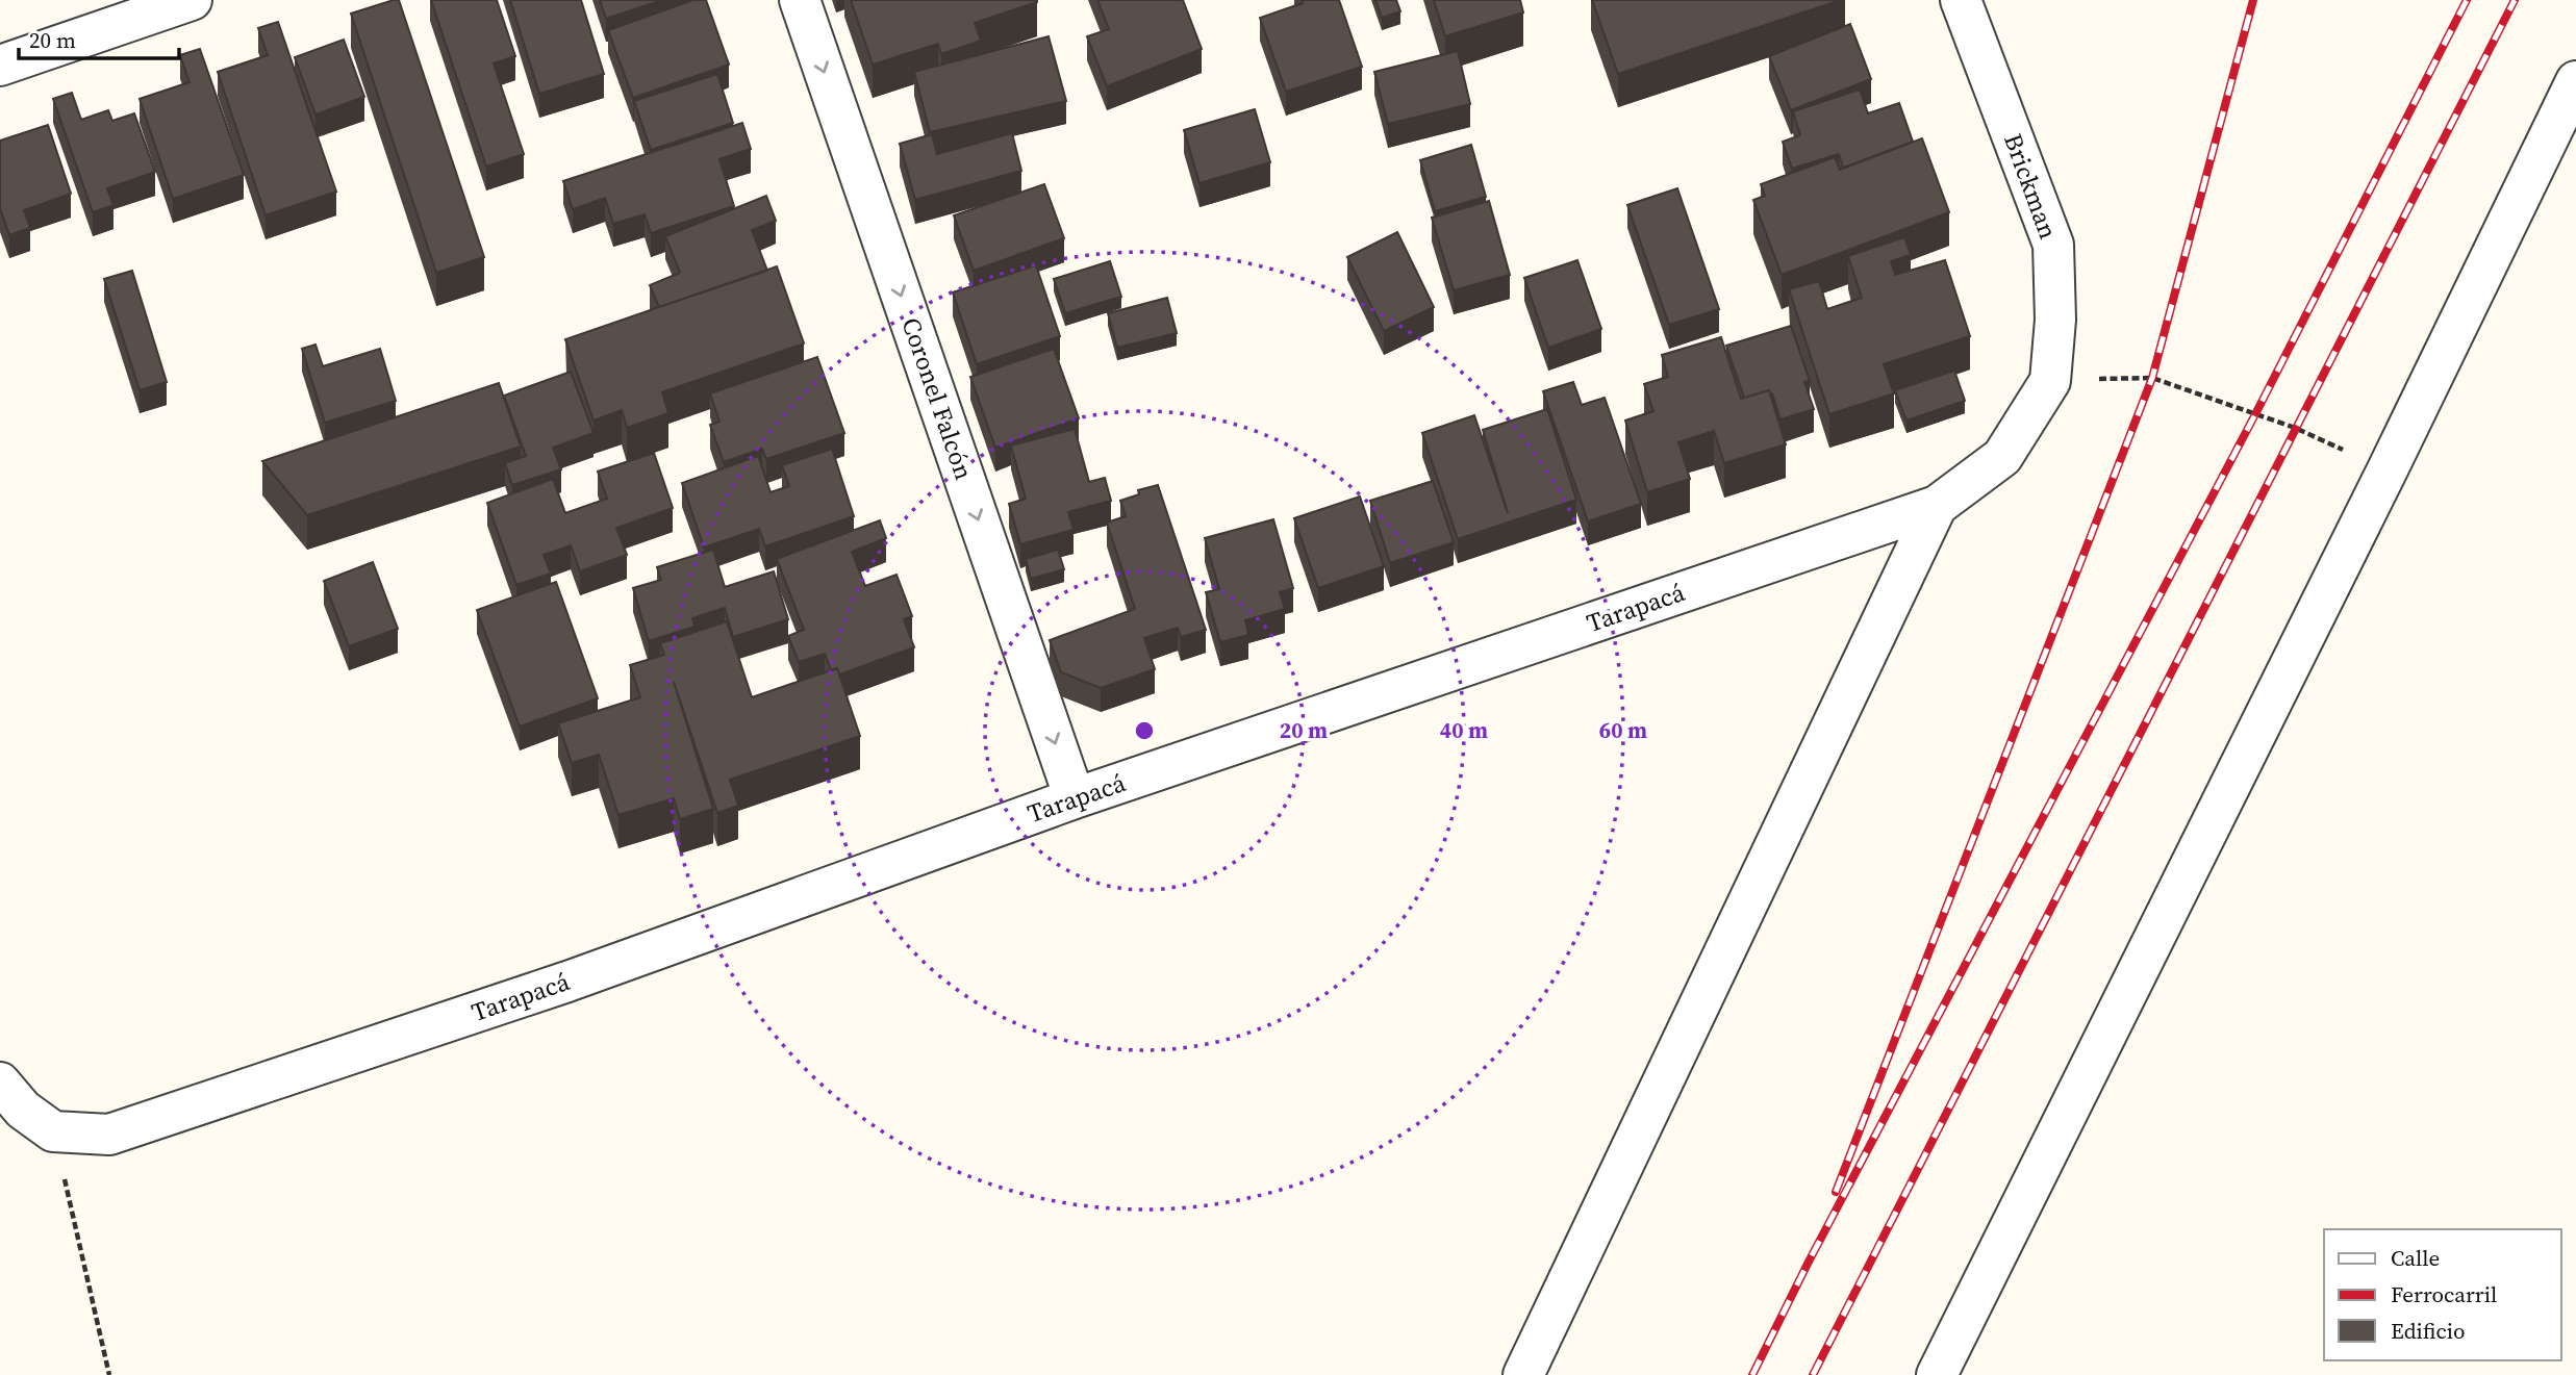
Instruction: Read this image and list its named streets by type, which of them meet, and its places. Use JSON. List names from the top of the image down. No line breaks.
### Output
{"streets":{"street":["Brickman","Coronel Falcón","Tarapacá"]},"crossings":[["Brickman","Tarapacá"],["Coronel Falcón","Tarapacá"]],"one_way":["Coronel Falcón"],"legend":["Calle","Ferrocarril","Edificio"],"scale_bar":"20 m","rings":["20 m","40 m","60 m"]}
